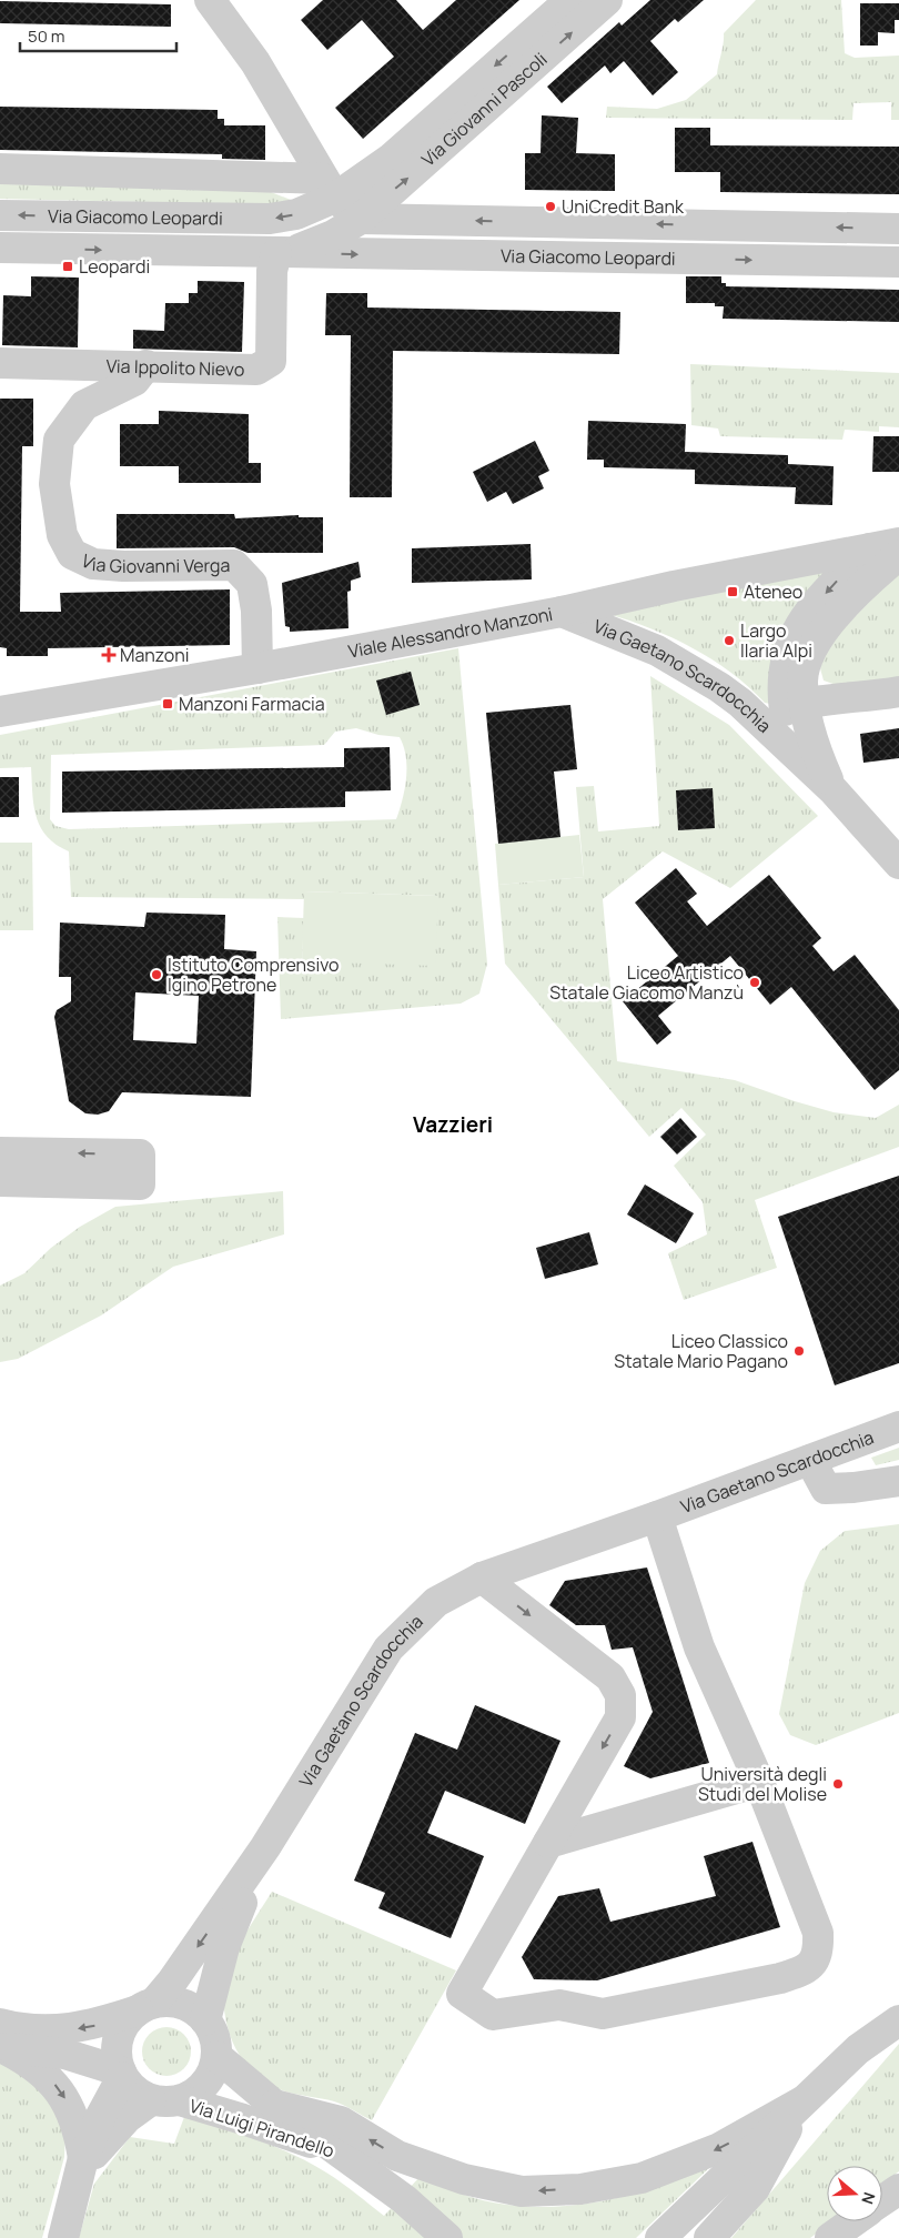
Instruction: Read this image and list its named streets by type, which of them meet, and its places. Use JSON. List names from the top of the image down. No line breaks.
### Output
{"streets":{"street":["Via Giovanni Pascoli","Via Giacomo Leopardi","Via Ippolito Nievo","Via Giovanni Verga","Viale Alessandro Manzoni","Via Gaetano Scardocchia","Via Luigi Pirandello"]},"crossings":[["Via Giovanni Pascoli","Via Giacomo Leopardi"],["Via Giacomo Leopardi","Via Ippolito Nievo"],["Via Ippolito Nievo","Via Giovanni Verga"],["Via Giovanni Verga","Viale Alessandro Manzoni"],["Viale Alessandro Manzoni","Via Gaetano Scardocchia"],["Via Gaetano Scardocchia","Via Luigi Pirandello"]],"districts":["Vazzieri"],"places":{"other":["UniCredit Bank","Largo Ilaria Alpi","Istituto Comprensivo Igino Petrone","Liceo Artistico Statale Giacomo Manzù","Liceo Classico Statale Mario Pagano","Università degli Studi del Molise"],"transit":["Leopardi","Ateneo","Manzoni Farmacia"],"health":["Manzoni"]},"scale_bar":"50 m","north":"right"}
